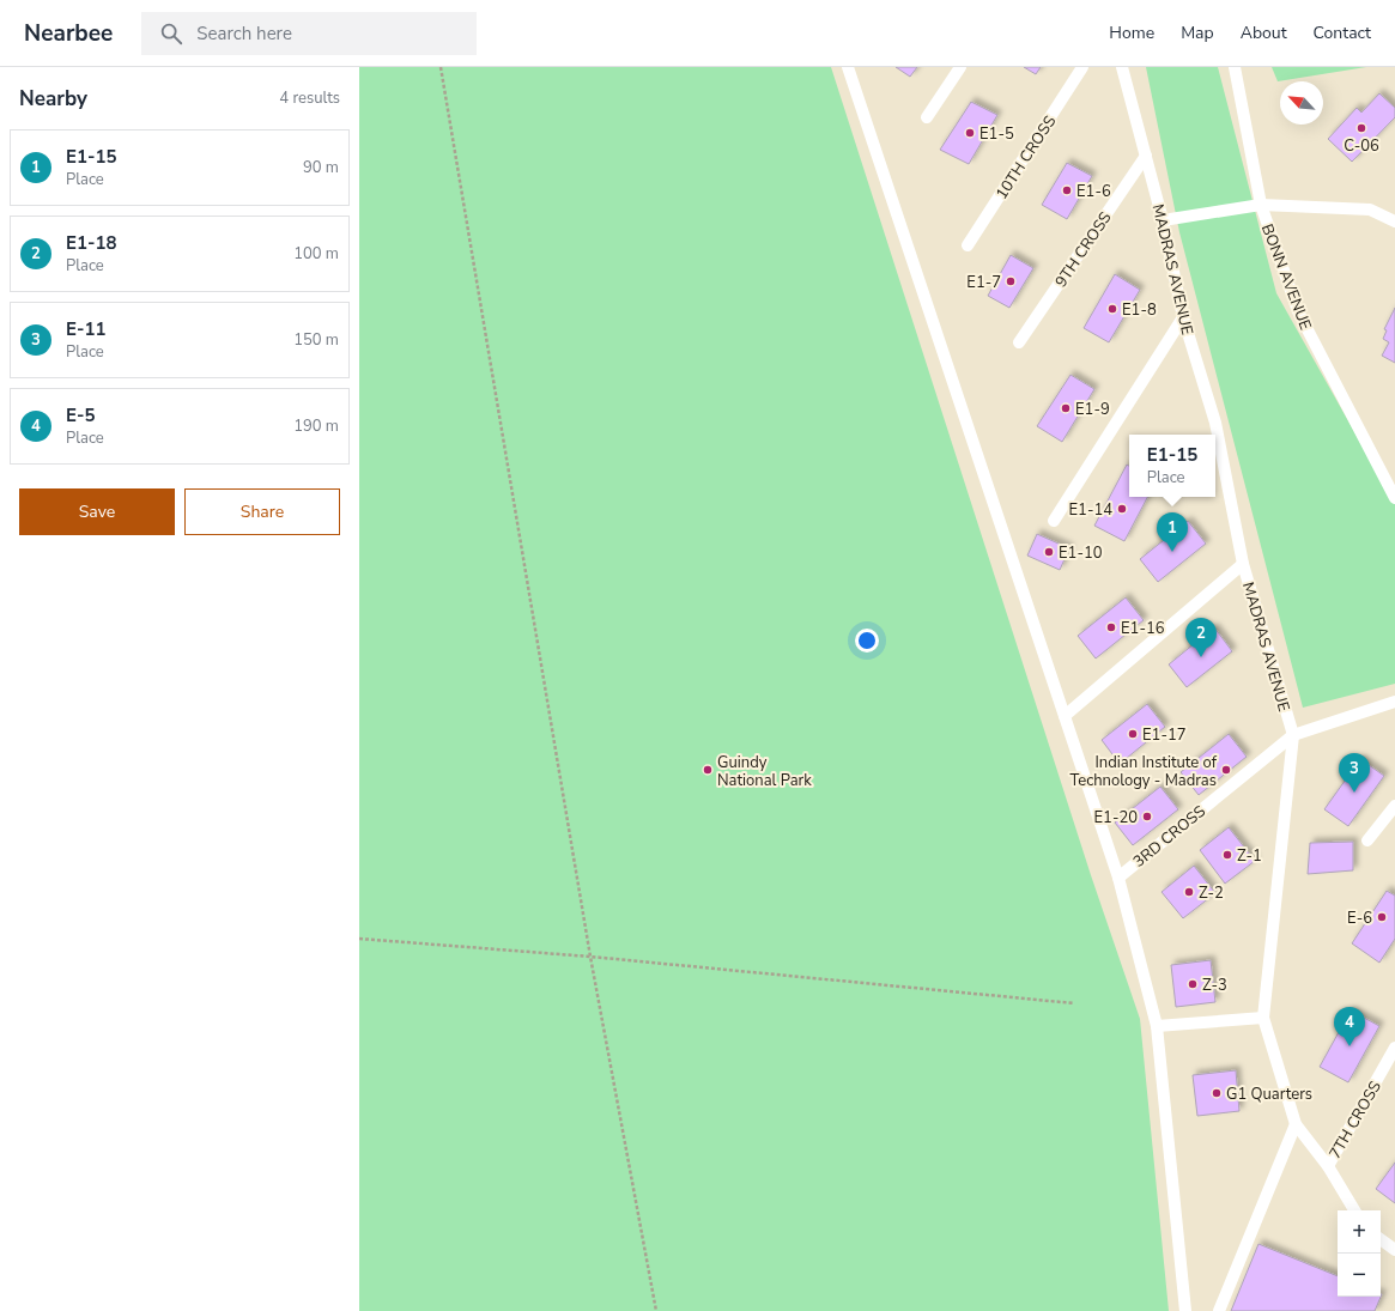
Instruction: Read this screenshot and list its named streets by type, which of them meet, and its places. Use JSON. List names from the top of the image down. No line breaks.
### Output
{"streets":{"lane":["10TH CROSS","9TH CROSS","MADRAS AVENUE","BONN AVENUE","3RD CROSS","7TH CROSS"]},"crossings":[["9TH CROSS","MADRAS AVENUE"],["MADRAS AVENUE","3RD CROSS"],["MADRAS AVENUE","7TH CROSS"]],"places":["C-06","E1-5","E1-6","E1-7","E1-8","E1-9","E1-14","E1-10","E1-16","E1-17","Guindy National Park","Indian Institute of Technology - Madras","E1-20","Z-1","Z-2","E-6","Z-3","G1 Quarters"],"north":"top left","page":{"header":"Nearbee","search":"Search here","nav":["Home","Map","About","Contact"],"heading":["Nearby","4 results"],"list":[{"mark":"1","name":"E1-15","note":"Place","value":"90 m"},{"mark":"2","name":"E1-18","note":"Place","value":"100 m"},{"mark":"3","name":"E-11","note":"Place","value":"150 m"},{"mark":"4","name":"E-5","note":"Place","value":"190 m"}],"popup":["E1-15","Place"],"buttons":["Save","Share"],"pins":["1","2","3","4"],"map_buttons":["+","−"]}}
